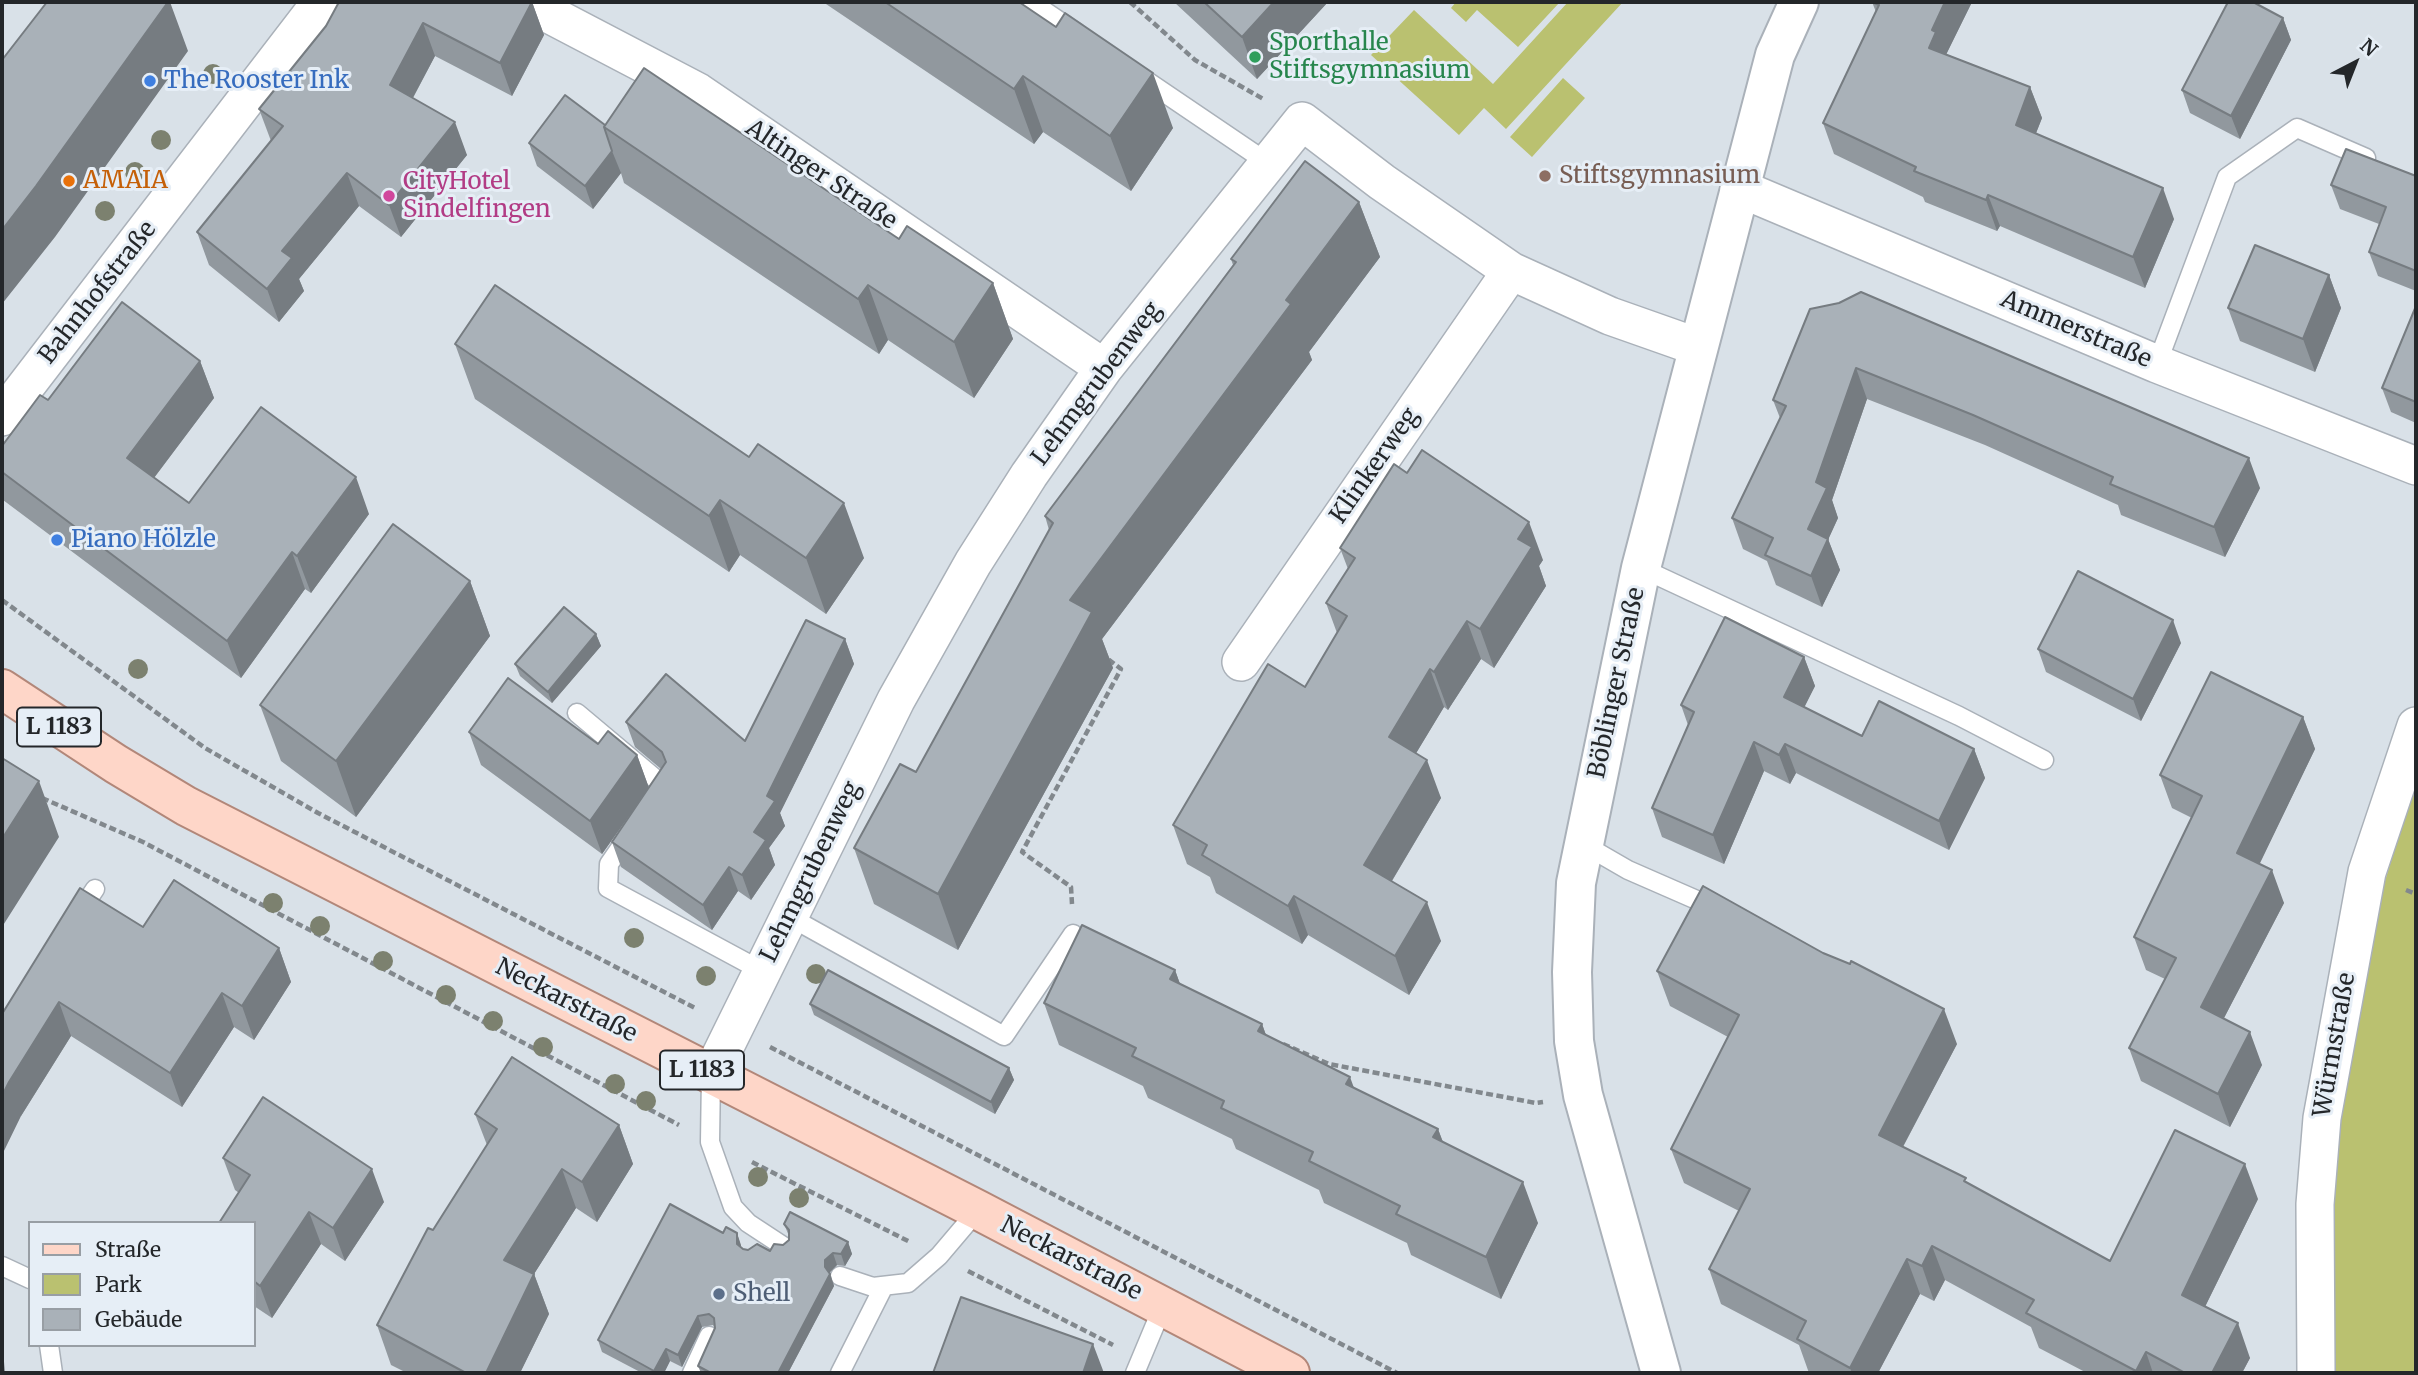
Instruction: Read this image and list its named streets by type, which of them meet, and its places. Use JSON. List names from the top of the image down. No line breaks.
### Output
{"streets":{"main road":["Böblinger Straße","L 1183","Neckarstraße"],"street":["Altinger Straße","Bahnhofstraße","Ammerstraße","Lehmgrubenweg","Klinkerweg","Würmstraße"]},"crossings":[["Altinger Straße","Lehmgrubenweg"],["Ammerstraße","Böblinger Straße"],["Lehmgrubenweg","Neckarstraße"]],"places":["Sporthalle Stiftsgymnasium","The Rooster Ink","Stiftsgymnasium","AMAIA","CityHotel Sindelfingen","Piano Hölzle","Shell"],"legend":["Straße","Park","Gebäude"],"north":"top right"}
